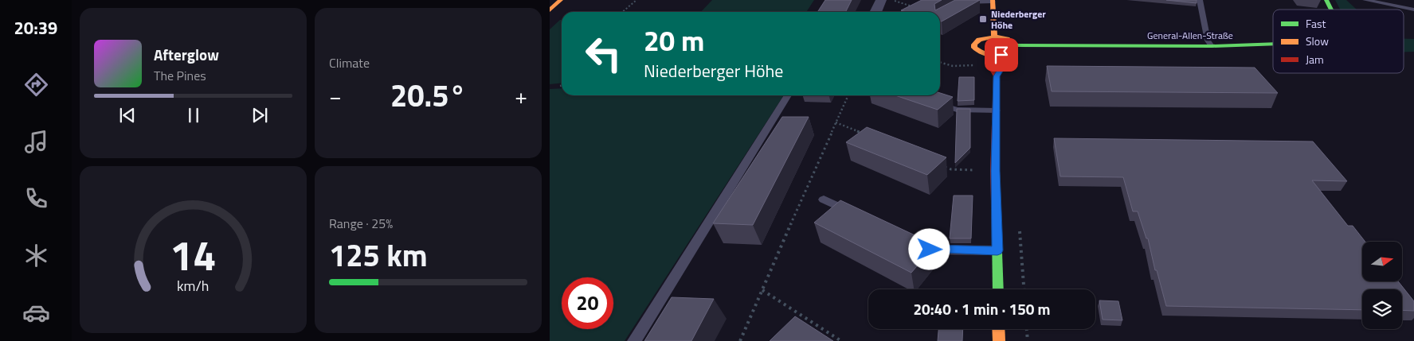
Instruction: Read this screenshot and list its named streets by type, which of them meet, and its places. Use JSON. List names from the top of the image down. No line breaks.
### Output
{"streets":{"street":["General-Allen-Straße"]},"places":{"transit":["Niederberger Höhe"]},"legend":["Fast","Slow","Jam"],"north":"right","page":{"tabs":"20:39","tile":["Climate",["Range · 25%","125 km"]],"turn":["20 m","Niederberger Höhe"],"song":["Afterglow","The Pines"],"heat":["−","20.5°","+"],"limit":"20","trip":"20:40 · 1 min · 150 m","gauge":["14","km/h"]}}
